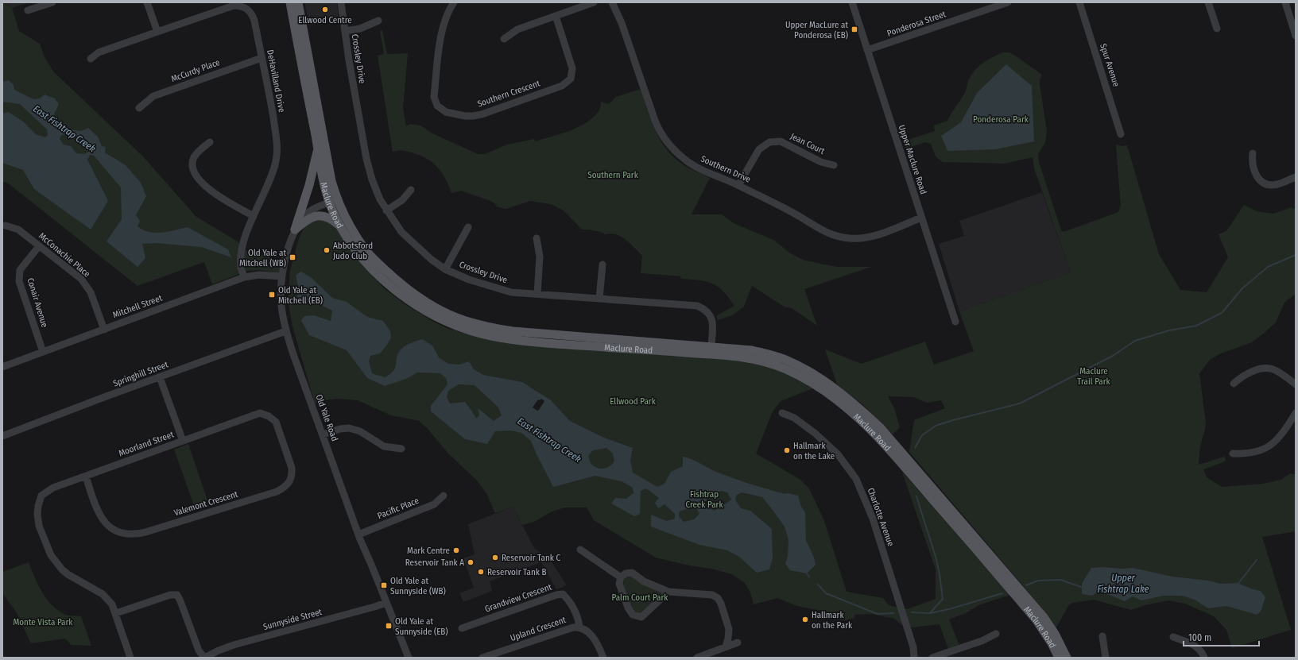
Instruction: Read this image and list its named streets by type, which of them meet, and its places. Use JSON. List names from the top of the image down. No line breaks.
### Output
{"streets":{"main road":["Maclure Road"],"street":["Ponderosa Street","Crossley Drive","Spur Avenue","McCurdy Place","DeHavilland Drive","Southern Crescent","Jean Court","Upper Maclure Road","Southern Drive","McConachie Place","Conair Avenue","Mitchell Street","Springhill Street","Old Yale Road","Moorland Street","Valemont Crescent","Pacific Place","Charlotte Avenue","Grandview Crescent","Sunnyside Street","Upland Crescent"]},"crossings":[["Ponderosa Street","Upper Maclure Road"],["Crossley Drive","Maclure Road"],["McCurdy Place","DeHavilland Drive"],["DeHavilland Drive","Mitchell Street"],["Jean Court","Southern Drive"],["Upper Maclure Road","Southern Drive"],["Maclure Road","Old Yale Road"],["McConachie Place","Conair Avenue"],["McConachie Place","Mitchell Street"],["Conair Avenue","Mitchell Street"],["Mitchell Street","Old Yale Road"],["Springhill Street","Old Yale Road"],["Old Yale Road","Pacific Place"],["Old Yale Road","Sunnyside Street"],["Moorland Street","Valemont Crescent"],["Grandview Crescent","Upland Crescent"]],"water":["East Fishtrap Creek","Upper Fishtrap Lake"],"parks":["Ponderosa Park","Southern Park","Maclure Trail Park","Ellwood Park","Fishtrap Creek Park","Palm Court Park","Monte Vista Park"],"places":{"other":["Ellwood Centre","Abbotsford Judo Club","Hallmark on the Lake","Mark Centre","Reservoir Tank C","Reservoir Tank A","Reservoir Tank B","Hallmark on the Park"],"transit":["Upper MacLure at Ponderosa (EB)","Old Yale at Mitchell (WB)","Old Yale at Mitchell (EB)","Old Yale at Sunnyside (WB)","Old Yale at Sunnyside (EB)"]},"scale_bar":"100 m"}
